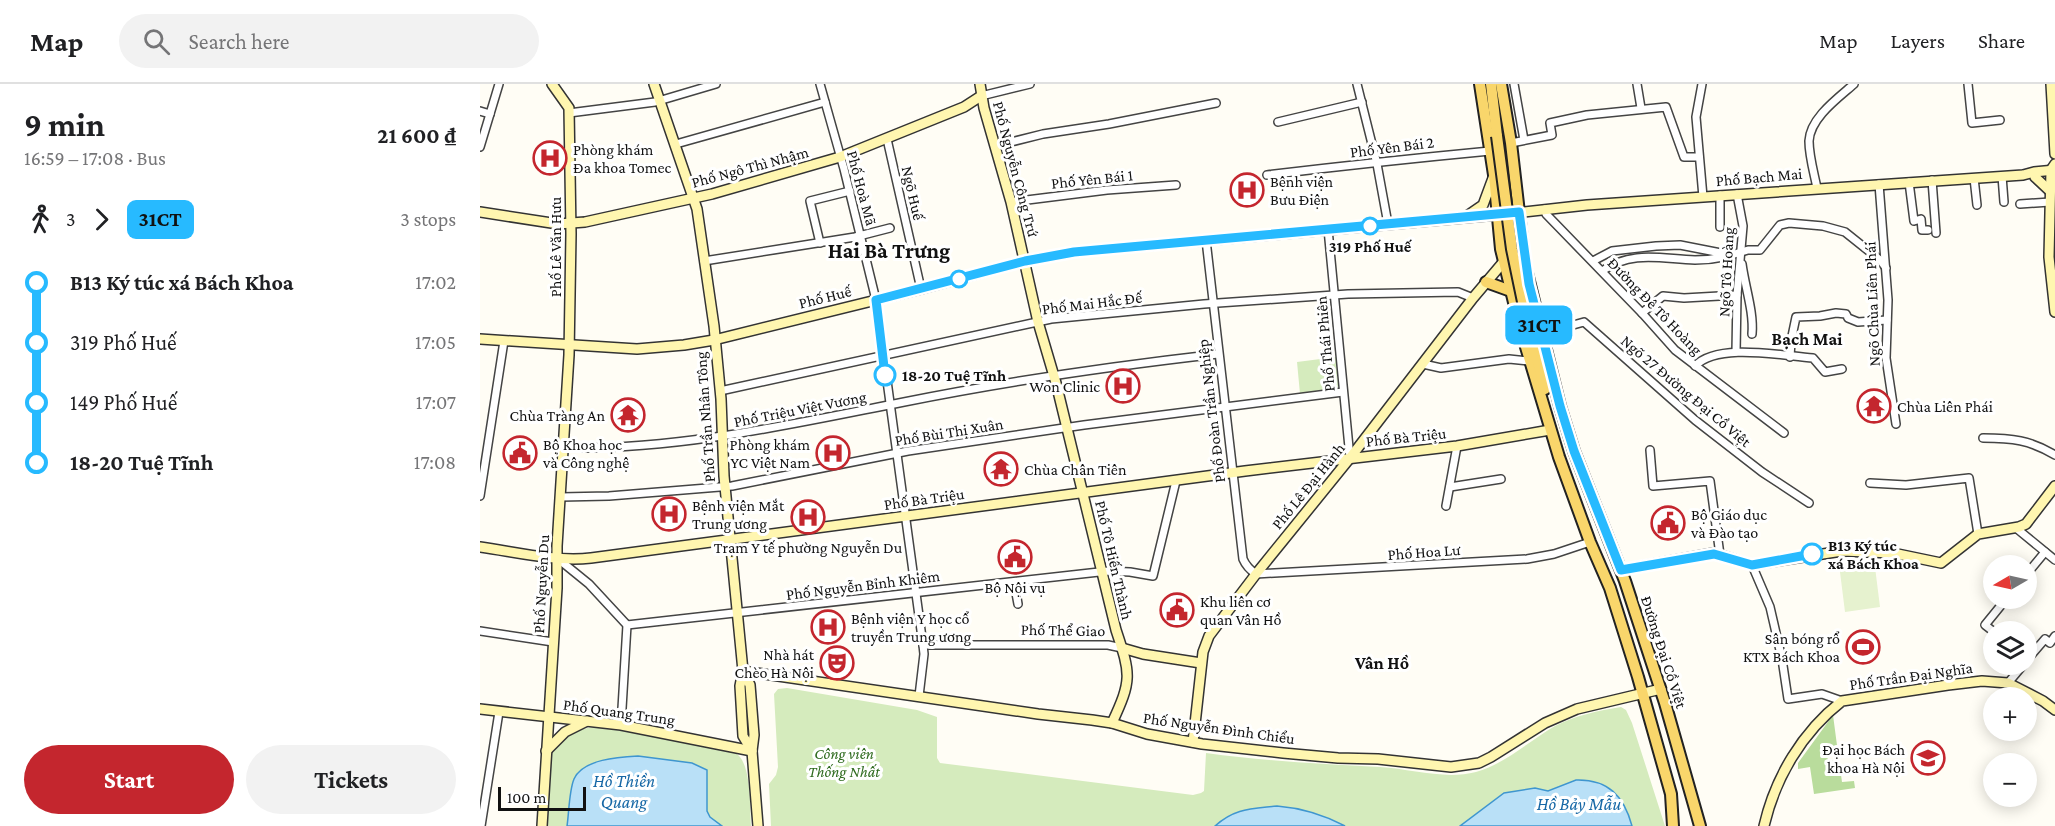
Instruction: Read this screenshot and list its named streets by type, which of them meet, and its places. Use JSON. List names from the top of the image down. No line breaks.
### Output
{"streets":{"main road":["Đường Đại Cồ Việt"],"street":["Phố Yên Bái 2","Phố Ngô Thì Nhậm","Phố Nguyễn Công Trứ","Phố Bạch Mai","Phố Yên Bái 1","Phố Hoà Mã","Ngõ Huế","Phố Lê Văn Hưu","Ngõ Tô Hoàng","Phố Huế","Phố Mai Hắc Đế","Ngõ Chùa Liên Phái","Đường Đê Tô Hoàng","Phố Thái Phiên","Ngõ 27 Đường Đại Cồ Việt","Phố Triệu Việt Vương","Phố Đoàn Trần Nghiệp","Phố Trần Nhân Tông","Phố Bùi Thị Xuân","Phố Bà Triệu","Phố Lê Đại Hành","Phố Hoa Lư","Phố Tô Hiến Thành","Phố Nguyễn Du","Phố Nguyễn Bỉnh Khiêm","Phố Thể Giao","Phố Trần Đại Nghĩa","Phố Quang Trung","Phố Nguyễn Đình Chiểu"]},"crossings":[["Phố Yên Bái 2","Đường Đại Cồ Việt"],["Phố Ngô Thì Nhậm","Phố Nguyễn Công Trứ"],["Phố Ngô Thì Nhậm","Phố Hoà Mã"],["Phố Ngô Thì Nhậm","Ngõ Huế"],["Phố Ngô Thì Nhậm","Phố Lê Văn Hưu"],["Phố Ngô Thì Nhậm","Phố Trần Nhân Tông"],["Phố Nguyễn Công Trứ","Phố Yên Bái 1"],["Phố Nguyễn Công Trứ","Phố Huế"],["Phố Nguyễn Công Trứ","Phố Tô Hiến Thành"],["Phố Bạch Mai","Ngõ Tô Hoàng"],["Phố Bạch Mai","Phố Huế"],["Phố Bạch Mai","Ngõ Chùa Liên Phái"],["Phố Bạch Mai","Đường Đê Tô Hoàng"],["Phố Bạch Mai","Đường Đại Cồ Việt"],["Phố Hoà Mã","Phố Huế"],["Phố Hoà Mã","Phố Mai Hắc Đế"],["Phố Hoà Mã","Phố Triệu Việt Vương"],["Phố Hoà Mã","Phố Bùi Thị Xuân"],["Phố Hoà Mã","Phố Bà Triệu"],["Phố Hoà Mã","Phố Nguyễn Bỉnh Khiêm"],["Phố Hoà Mã","Phố Thể Giao"],["Phố Hoà Mã","Phố Nguyễn Đình Chiểu"],["Ngõ Huế","Phố Huế"],["Phố Lê Văn Hưu","Phố Huế"],["Phố Lê Văn Hưu","Phố Nguyễn Du"],["Phố Huế","Phố Thái Phiên"],["Phố Huế","Phố Đoàn Trần Nghiệp"],["Phố Huế","Phố Trần Nhân Tông"],["Phố Huế","Phố Tô Hiến Thành"],["Phố Huế","Phố Nguyễn Du"],["Phố Huế","Đường Đại Cồ Việt"],["Phố Mai Hắc Đế","Phố Thái Phiên"],["Phố Mai Hắc Đế","Phố Đoàn Trần Nghiệp"],["Phố Mai Hắc Đế","Phố Trần Nhân Tông"],["Phố Mai Hắc Đế","Phố Lê Đại Hành"],["Phố Mai Hắc Đế","Phố Tô Hiến Thành"],["Phố Thái Phiên","Phố Bùi Thị Xuân"],["Phố Thái Phiên","Phố Bà Triệu"],["Phố Thái Phiên","Phố Lê Đại Hành"],["Ngõ 27 Đường Đại Cồ Việt","Đường Đại Cồ Việt"],["Phố Triệu Việt Vương","Phố Đoàn Trần Nghiệp"],["Phố Triệu Việt Vương","Phố Trần Nhân Tông"],["Phố Triệu Việt Vương","Phố Tô Hiến Thành"],["Phố Triệu Việt Vương","Phố Nguyễn Du"],["Phố Đoàn Trần Nghiệp","Phố Bùi Thị Xuân"],["Phố Đoàn Trần Nghiệp","Phố Bà Triệu"],["Phố Đoàn Trần Nghiệp","Phố Lê Đại Hành"],["Phố Đoàn Trần Nghiệp","Phố Hoa Lư"],["Phố Trần Nhân Tông","Phố Bùi Thị Xuân"],["Phố Trần Nhân Tông","Phố Bà Triệu"],["Phố Trần Nhân Tông","Phố Nguyễn Bỉnh Khiêm"],["Phố Trần Nhân Tông","Phố Quang Trung"],["Phố Trần Nhân Tông","Phố Nguyễn Đình Chiểu"],["Phố Bùi Thị Xuân","Phố Tô Hiến Thành"],["Phố Bùi Thị Xuân","Phố Nguyễn Du"],["Phố Bà Triệu","Phố Lê Đại Hành"],["Phố Bà Triệu","Phố Tô Hiến Thành"],["Phố Bà Triệu","Phố Nguyễn Du"],["Phố Bà Triệu","Phố Nguyễn Bỉnh Khiêm"],["Phố Bà Triệu","Đường Đại Cồ Việt"],["Phố Lê Đại Hành","Phố Hoa Lư"],["Phố Lê Đại Hành","Phố Thể Giao"],["Phố Lê Đại Hành","Đường Đại Cồ Việt"],["Phố Lê Đại Hành","Phố Nguyễn Đình Chiểu"],["Phố Hoa Lư","Đường Đại Cồ Việt"],["Phố Tô Hiến Thành","Phố Nguyễn Bỉnh Khiêm"],["Phố Tô Hiến Thành","Phố Thể Giao"],["Phố Tô Hiến Thành","Phố Nguyễn Đình Chiểu"],["Phố Nguyễn Du","Phố Quang Trung"],["Đường Đại Cồ Việt","Phố Nguyễn Đình Chiểu"]],"districts":["Hai Bà Trưng","Bạch Mai","Vân Hồ"],"water":["Hồ Thiền Quang","Hồ Bảy Mẫu"],"parks":["Công viên Thống Nhất"],"places":{"hospital":["Phòng khám Đa khoa Tomec","Bệnh viện Bưu Điện","Won Clinic","Phòng khám YC Việt Nam","Bệnh viện Mắt Trung ương","Trạm Y tế phường Nguyễn Du","Bệnh viện Y học cổ truyền Trung ương"],"other":["319 Phố Huế","18-20 Tuệ Tĩnh","B13 Ký túc xá Bách Khoa"],"temple":["Chùa Liên Phái","Chùa Tràng An","Chùa Chân Tiên"],"public building":["Bộ Khoa học và Công nghệ","Bộ Giáo dục và Đào tạo","Bộ Nội vụ","Khu liên cơ quan Vân Hồ"],"sports":["Sân bóng rổ KTX Bách Khoa"],"theatre":["Nhà hát Chèo Hà Nội"],"school or university":["Đại học Bách khoa Hà Nội"]},"lines":["bus line 31CT"],"scale_bar":"100 m","north":"left","page":{"header":"Map","search":"Search here","nav":["Map","Layers","Share"],"heading":["9 min","16:59 – 17:08 · Bus","21 600 ₫"],"on_map":"31CT","legs":["3","31CT","3 stops"],"list":[{"name":"B13 Ký túc xá Bách Khoa","value":"17:02"},{"name":"319 Phố Huế","value":"17:05"},{"name":"149 Phố Huế","value":"17:07"},{"name":"18-20 Tuệ Tĩnh","value":"17:08"}],"map_buttons":["+","−"],"buttons":["Start","Tickets"],"scale":"100 m"}}
